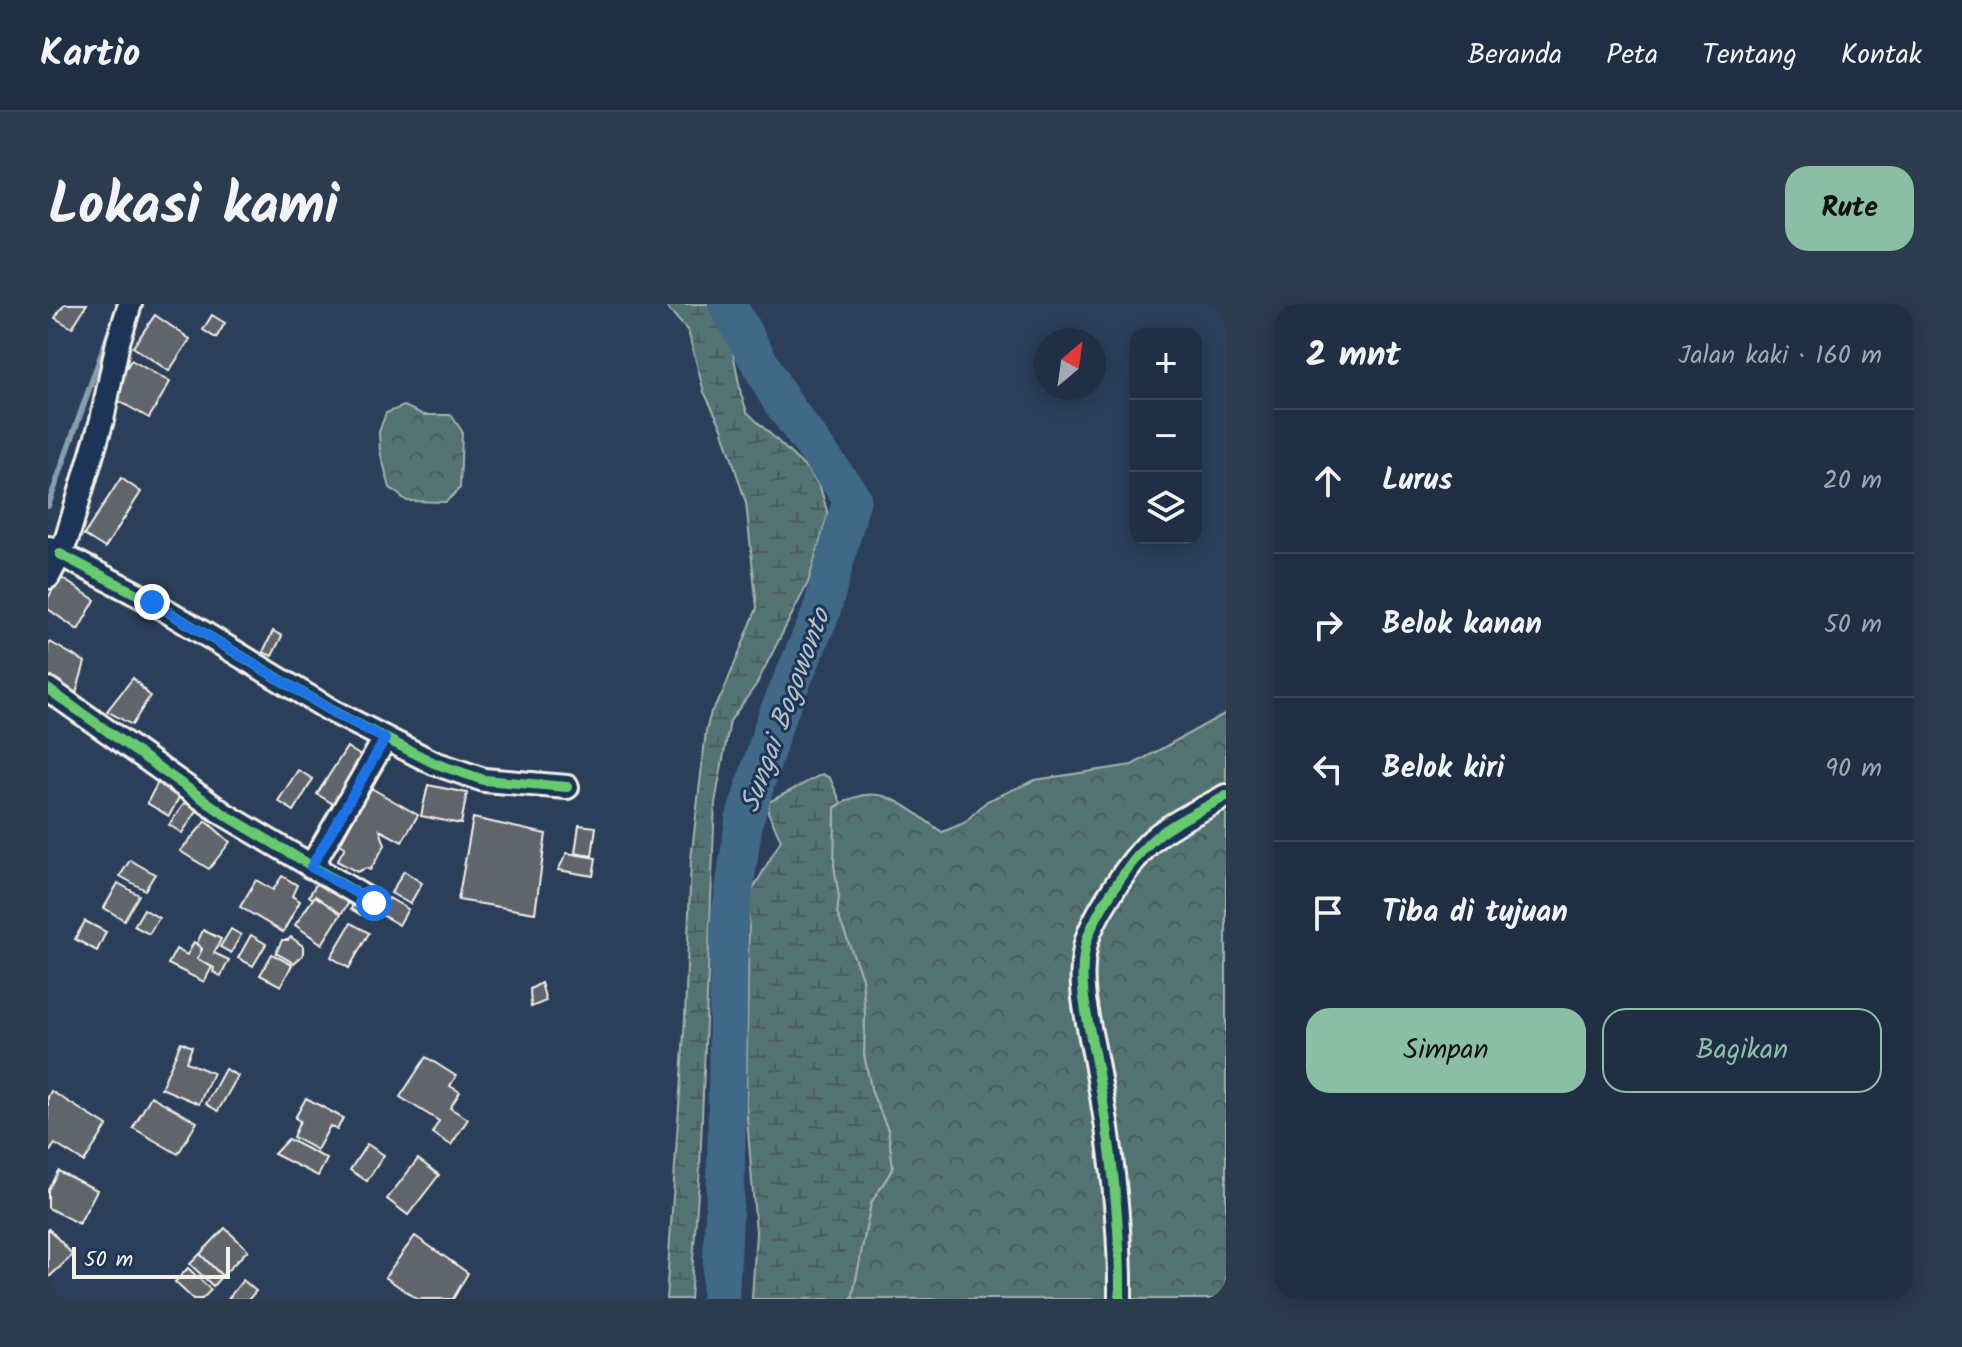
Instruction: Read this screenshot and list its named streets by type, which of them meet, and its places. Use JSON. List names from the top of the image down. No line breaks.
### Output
{"water":["Sungai Bogowonto"],"scale_bar":"50 m","north":"top right","page":{"header":"Kartio","nav":["Beranda","Peta","Tentang","Kontak"],"title":"Lokasi kami","buttons":["Rute",["Simpan","Bagikan"]],"heading":["2 mnt","Jalan kaki · 160 m"],"map_buttons":["+","−"],"list":[["Lurus","20 m"],["Belok kanan","50 m"],["Belok kiri","90 m"],"Tiba di tujuan"],"scale":"50 m"}}
